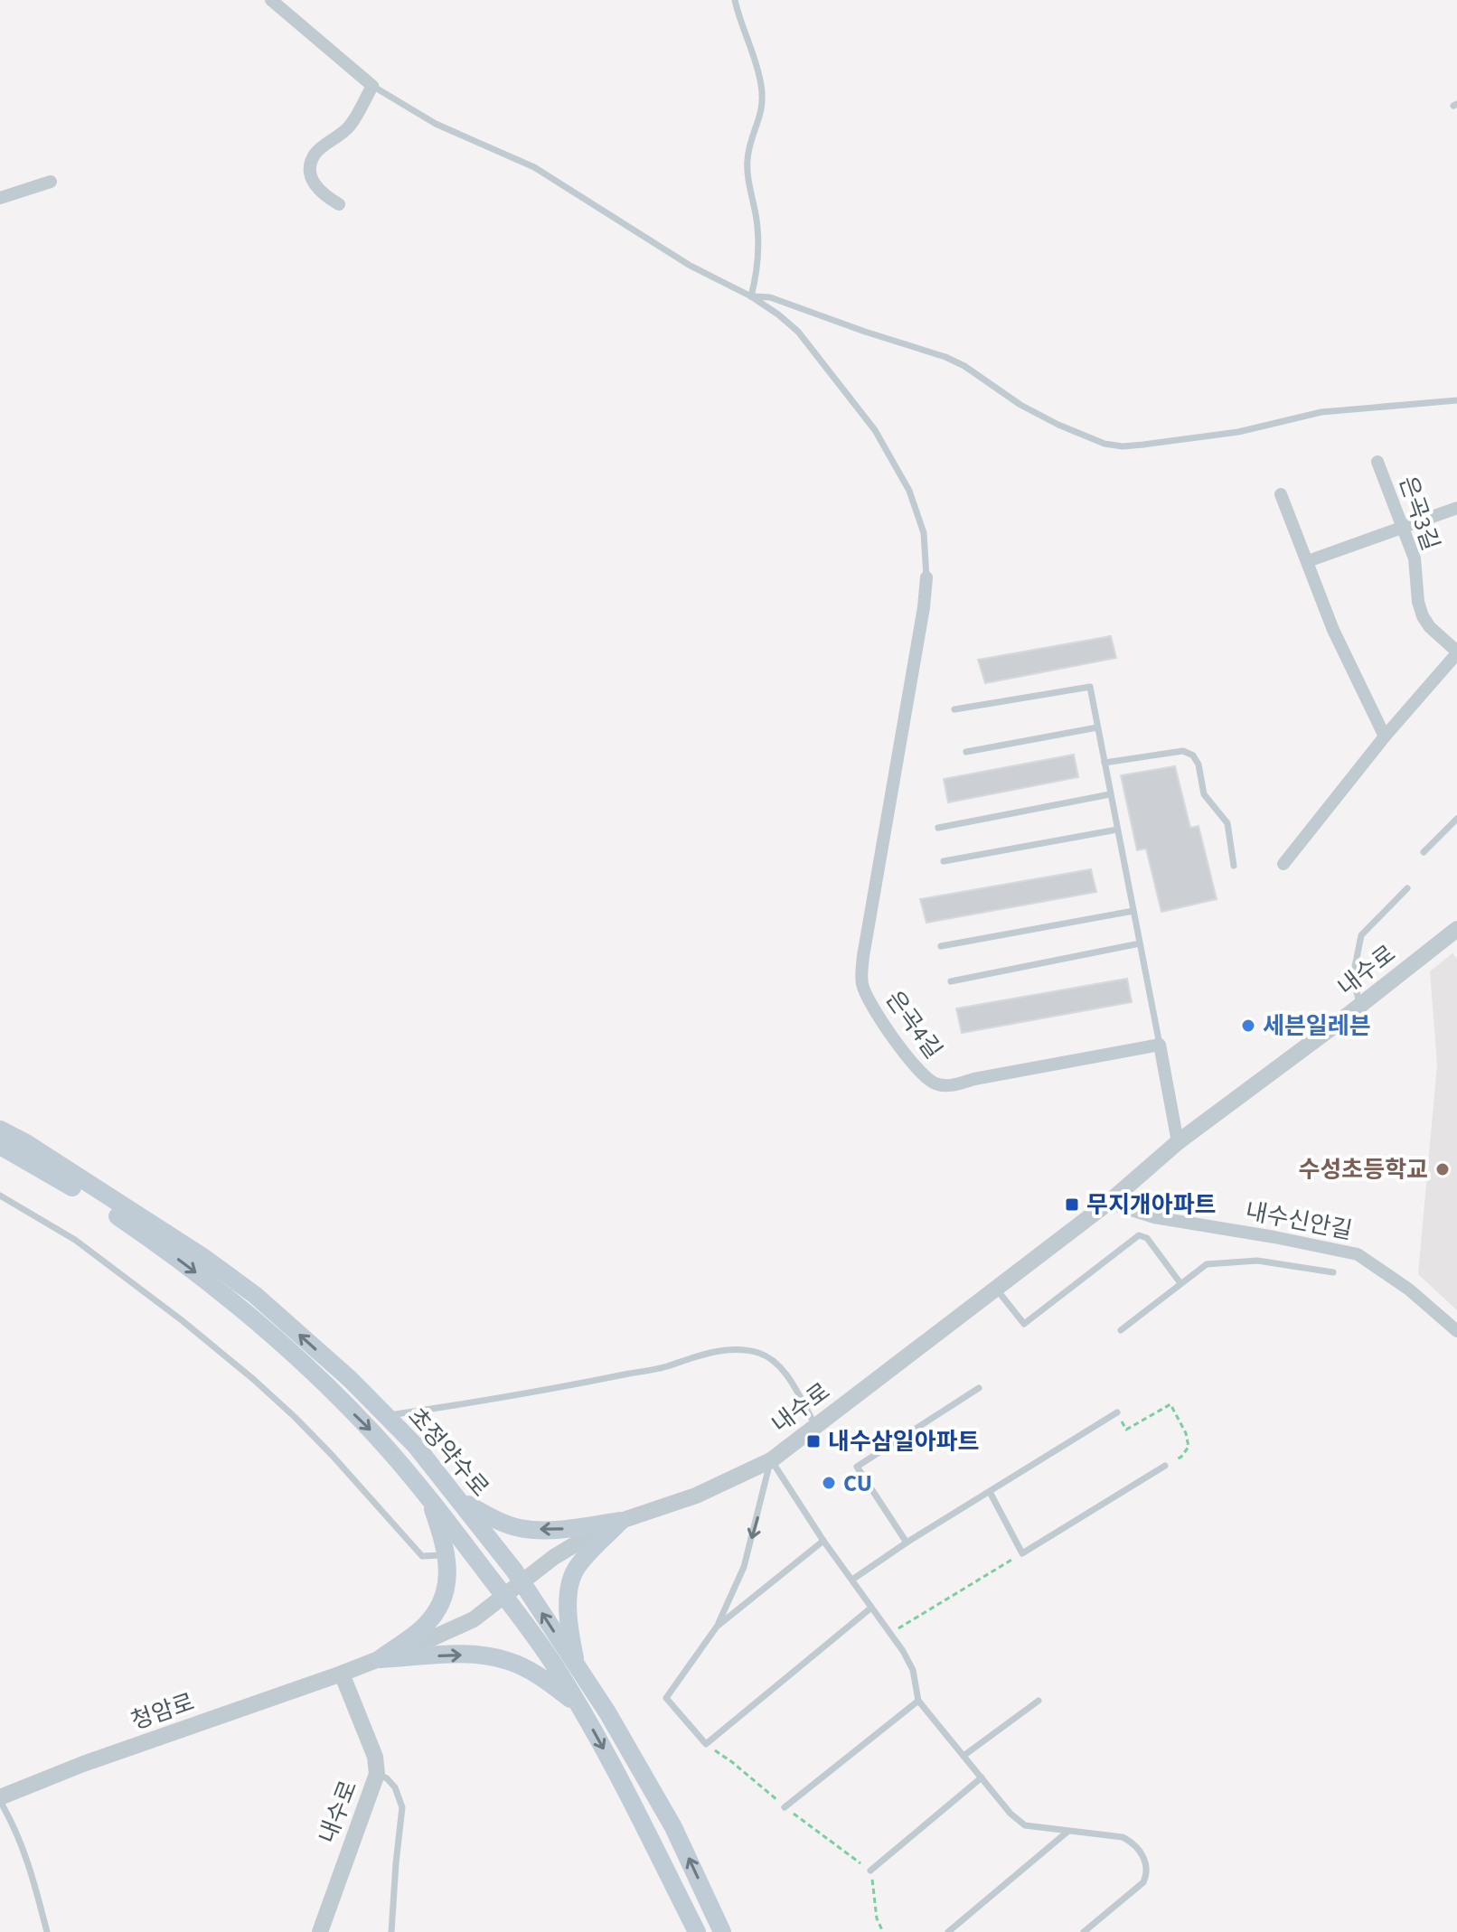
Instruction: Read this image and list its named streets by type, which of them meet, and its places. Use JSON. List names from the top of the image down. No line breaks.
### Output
{"streets":{"main road":["초정약수로"],"street":["은곡3길","내수로","은곡4길","내수신안길","청암로"]},"crossings":[["내수로","내수신안길"],["내수로","초정약수로"],["내수로","청암로"]],"places":{"other":["세븐일레븐","수성초등학교","CU"],"transit":["무지개아파트","내수삼일아파트"]}}
